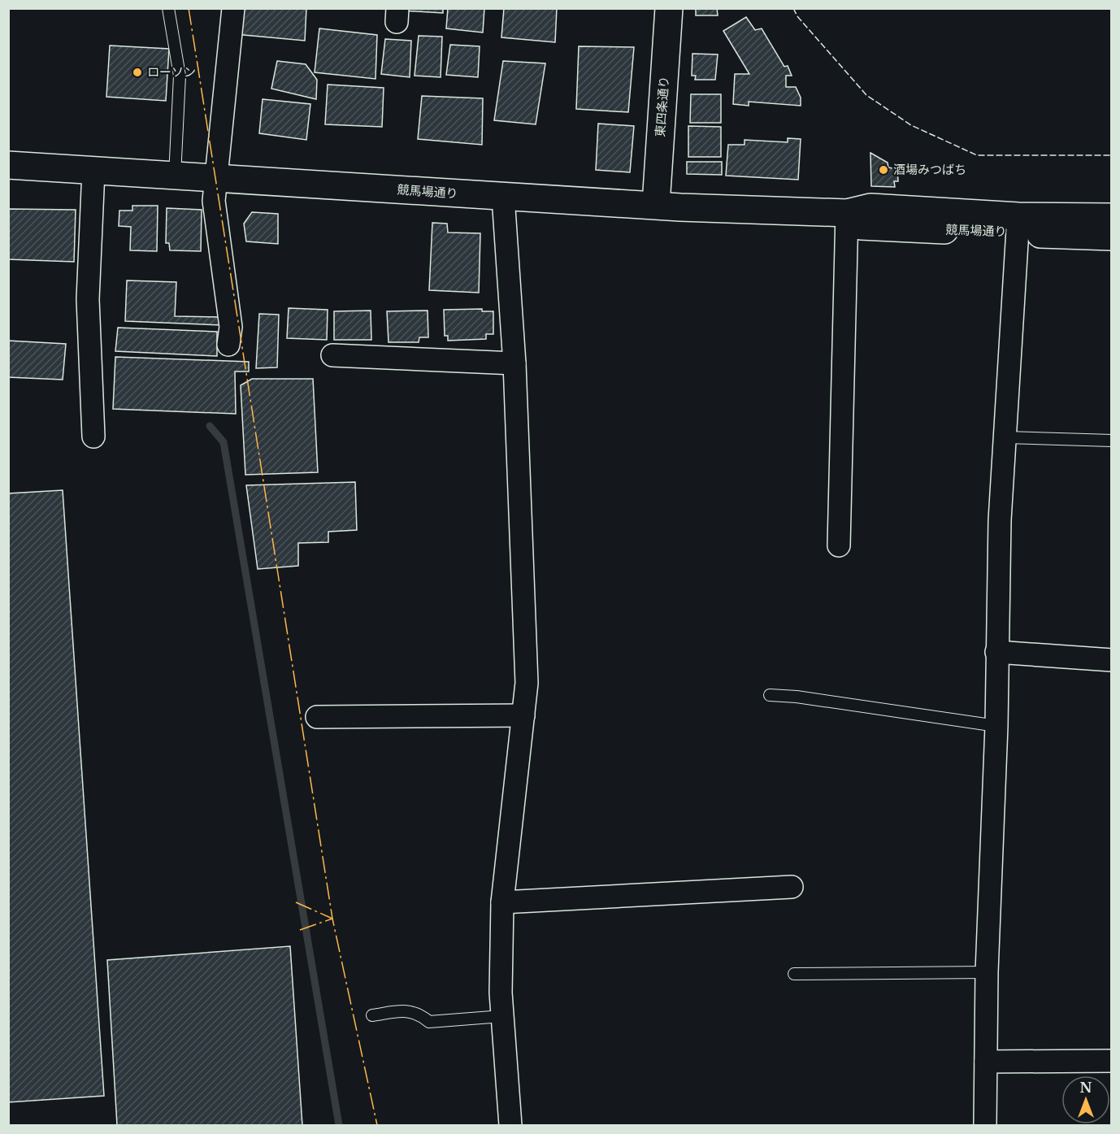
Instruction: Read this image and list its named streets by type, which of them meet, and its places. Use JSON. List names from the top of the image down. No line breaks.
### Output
{"streets":{"street":["東四条通り","競馬場通り"]},"crossings":[["東四条通り","競馬場通り"]],"places":["ローソン","酒場みつばち"],"north":"top"}
